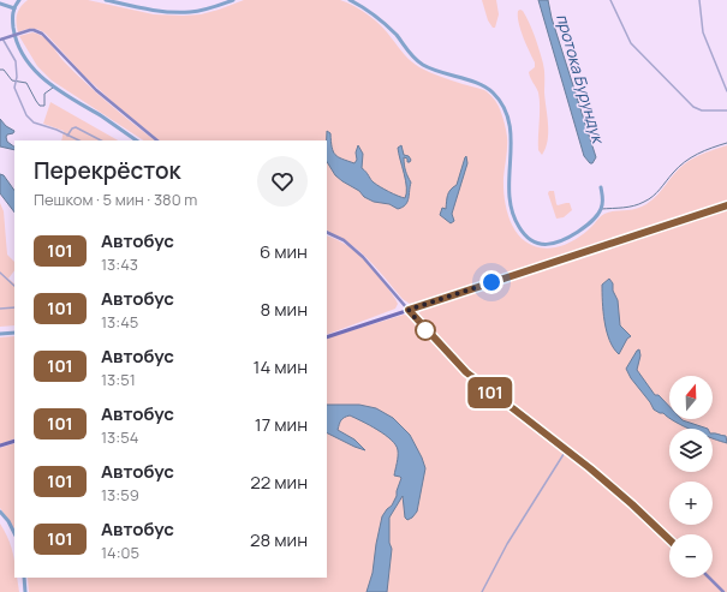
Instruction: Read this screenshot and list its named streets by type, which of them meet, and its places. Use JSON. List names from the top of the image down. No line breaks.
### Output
{"water":["протока Бурундук"],"lines":["bus line 101"],"north":"top","page":{"on_map":"101","heading":["Перекрёсток","Пешком · 5 мин · 380 m"],"list":[{"mark":"101","name":"Автобус","note":"13:43","value":"6 мин"},{"mark":"101","name":"Автобус","note":"13:45","value":"8 мин"},{"mark":"101","name":"Автобус","note":"13:51","value":"14 мин"},{"mark":"101","name":"Автобус","note":"13:54","value":"17 мин"},{"mark":"101","name":"Автобус","note":"13:59","value":"22 мин"},{"mark":"101","name":"Автобус","note":"14:05","value":"28 мин"}],"map_buttons":["+","−"]}}
